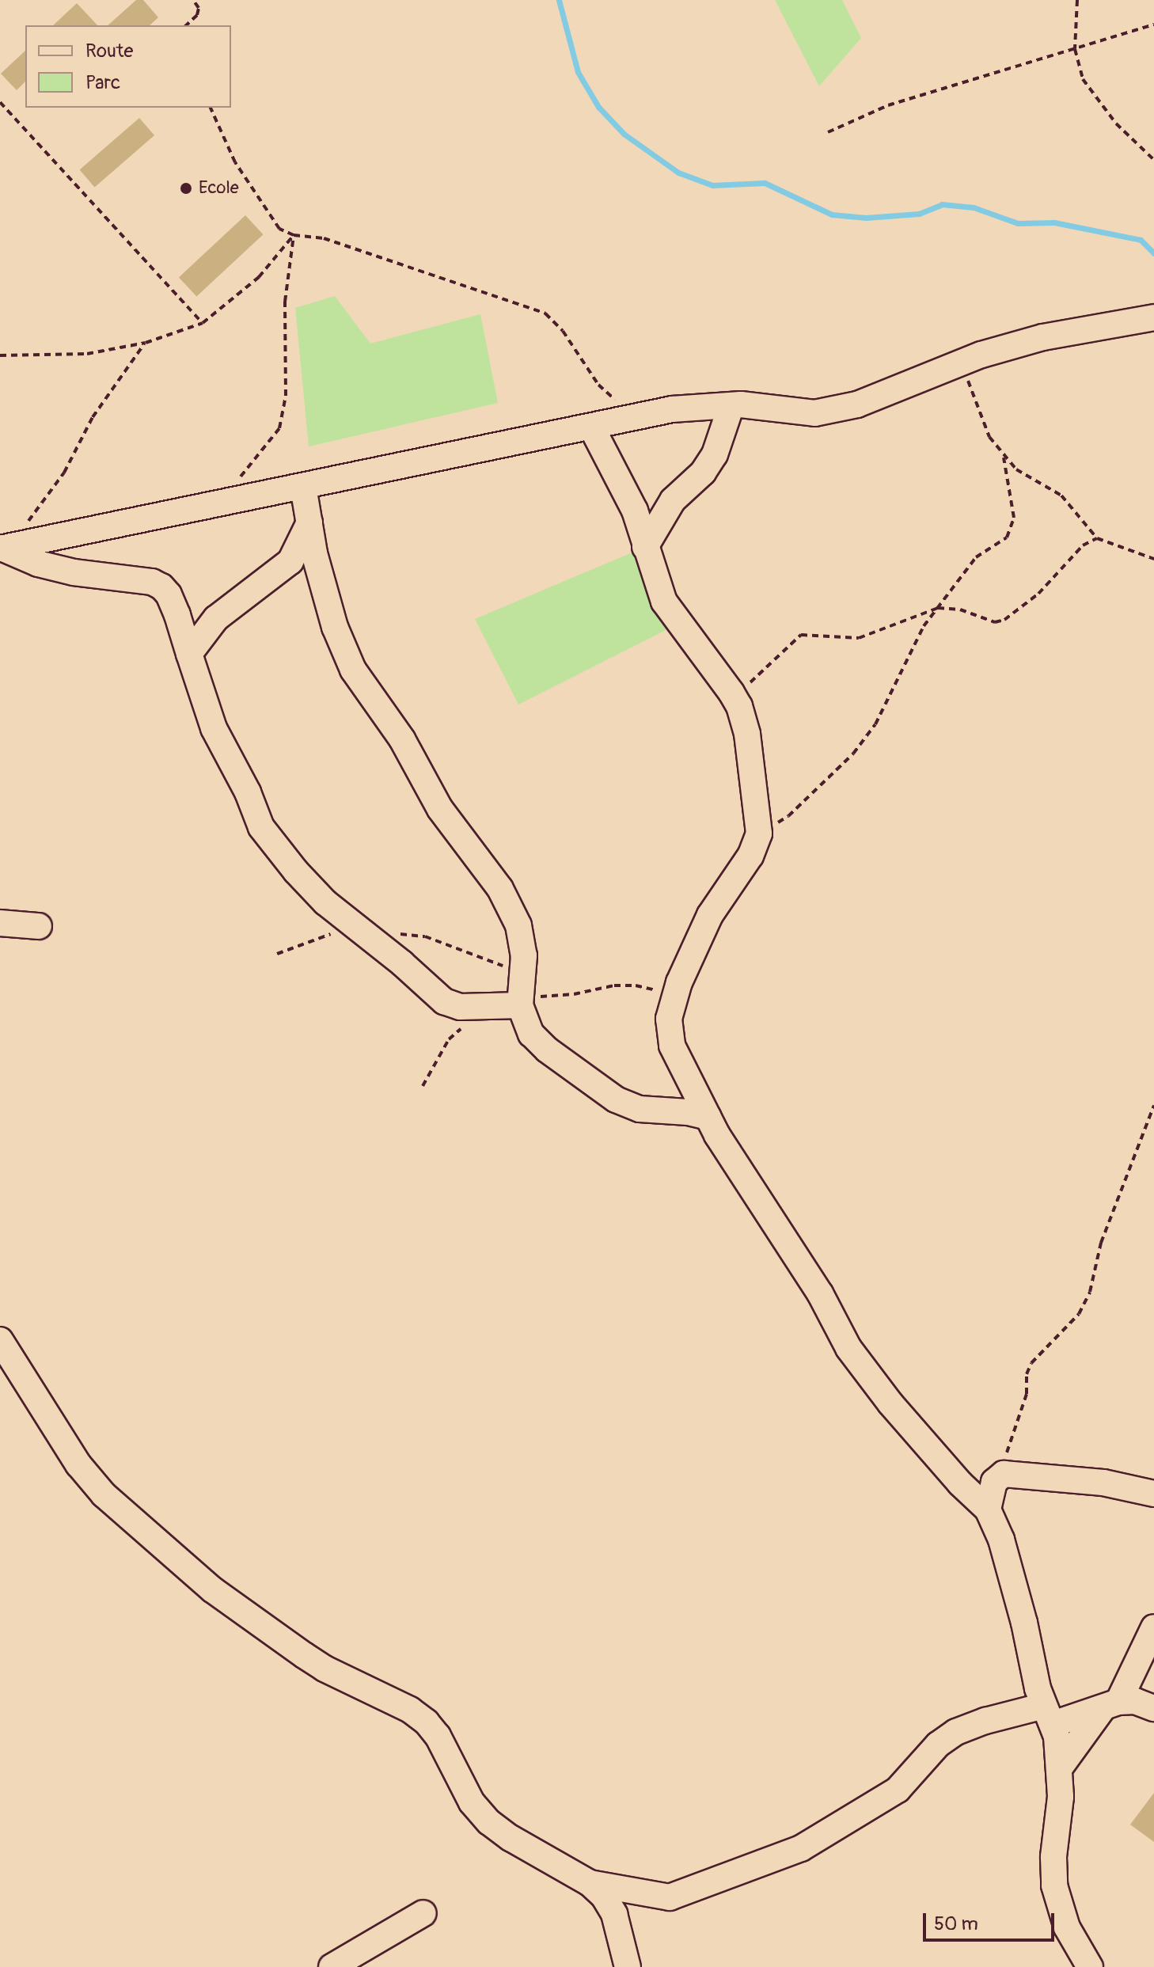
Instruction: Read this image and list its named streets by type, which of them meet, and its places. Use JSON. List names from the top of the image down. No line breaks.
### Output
{"places":["Ecole"],"legend":["Route","Parc"],"scale_bar":"50 m"}
